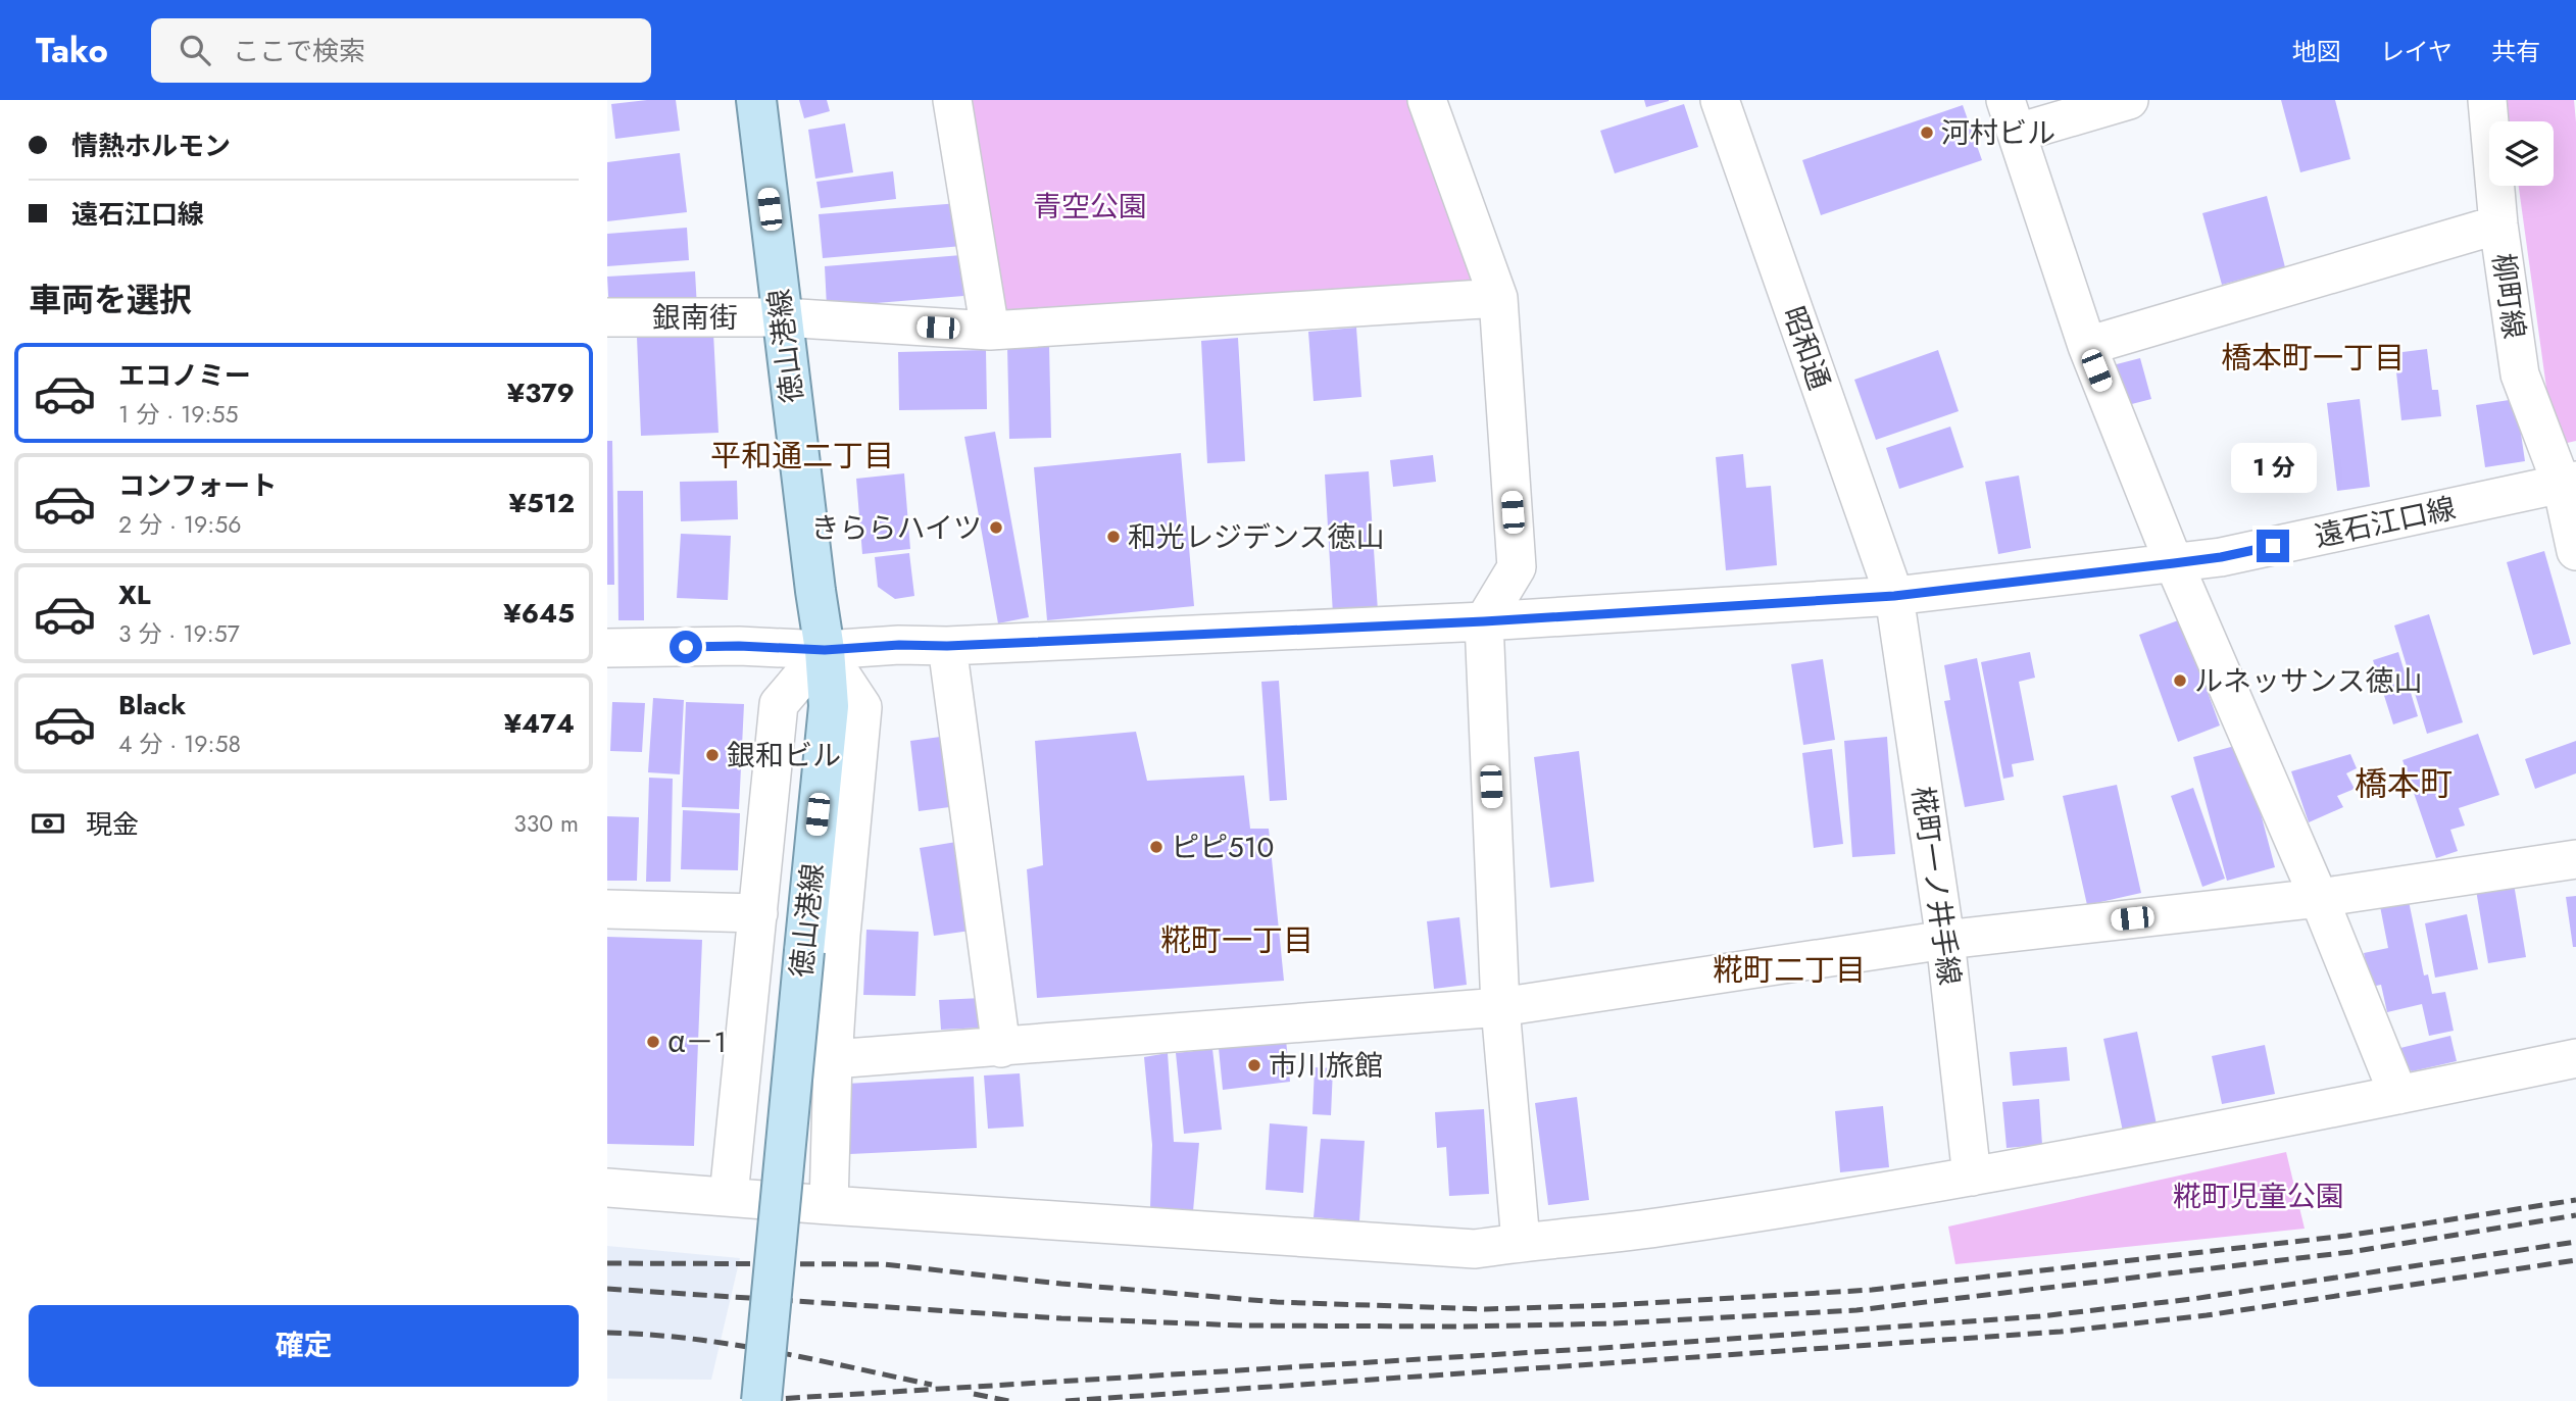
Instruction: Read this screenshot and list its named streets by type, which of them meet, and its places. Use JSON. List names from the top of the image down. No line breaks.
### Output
{"streets":{"main road":["徳山港線"],"street":["柳町線","銀南街","昭和通","遠石江口線","椛町一ノ井手線"]},"crossings":[["柳町線","遠石江口線"],["銀南街","徳山港線"],["徳山港線","遠石江口線"],["昭和通","遠石江口線"],["昭和通","椛町一ノ井手線"],["遠石江口線","椛町一ノ井手線"]],"districts":["橋本町一丁目","平和通二丁目","橋本町","糀町一丁目","糀町二丁目"],"parks":["青空公園","糀町児童公園"],"places":["河村ビル","きららハイツ","和光レジデンス徳山","ルネッサンス徳山","銀和ビル","ピピ510","α－1","市川旅館"],"page":{"header":"Tako","search":"ここで検索","nav":["地図","レイヤ","共有"],"banner":["情熱ホルモン","遠石江口線"],"heading":"車両を選択","list":[{"name":"エコノミー","note":"1 分 · 19:55","value":"¥379"},{"name":"コンフォート","note":"2 分 · 19:56","value":"¥512"},{"name":"XL","note":"3 分 · 19:57","value":"¥645"},{"name":"Black","note":"4 分 · 19:58","value":"¥474"}],"bubble":"1 分","pay":["現金","330 m"],"buttons":"確定"}}
